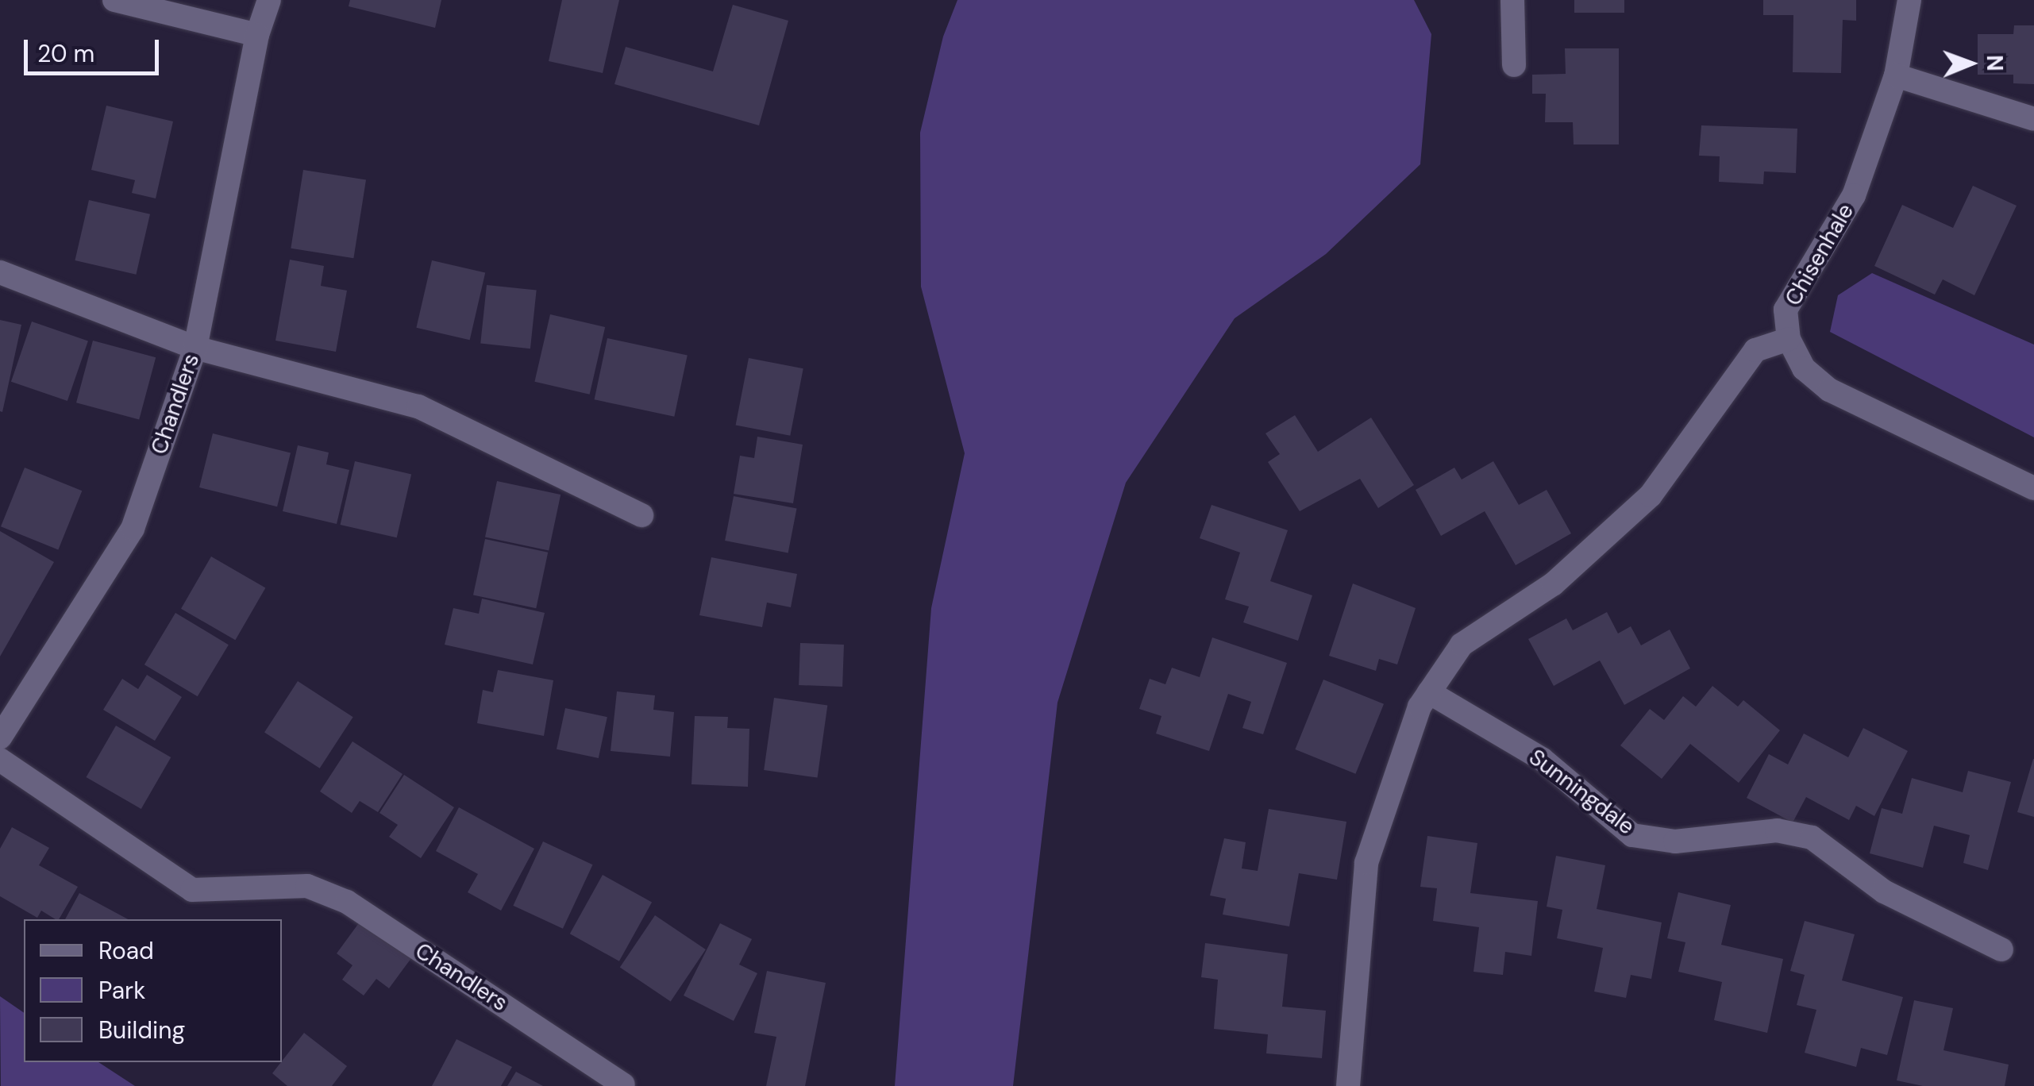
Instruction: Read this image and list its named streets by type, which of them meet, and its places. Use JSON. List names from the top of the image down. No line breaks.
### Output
{"streets":{"street":["Chisenhale","Chandlers","Sunningdale"]},"legend":["Road","Park","Building"],"scale_bar":"20 m","north":"right"}
